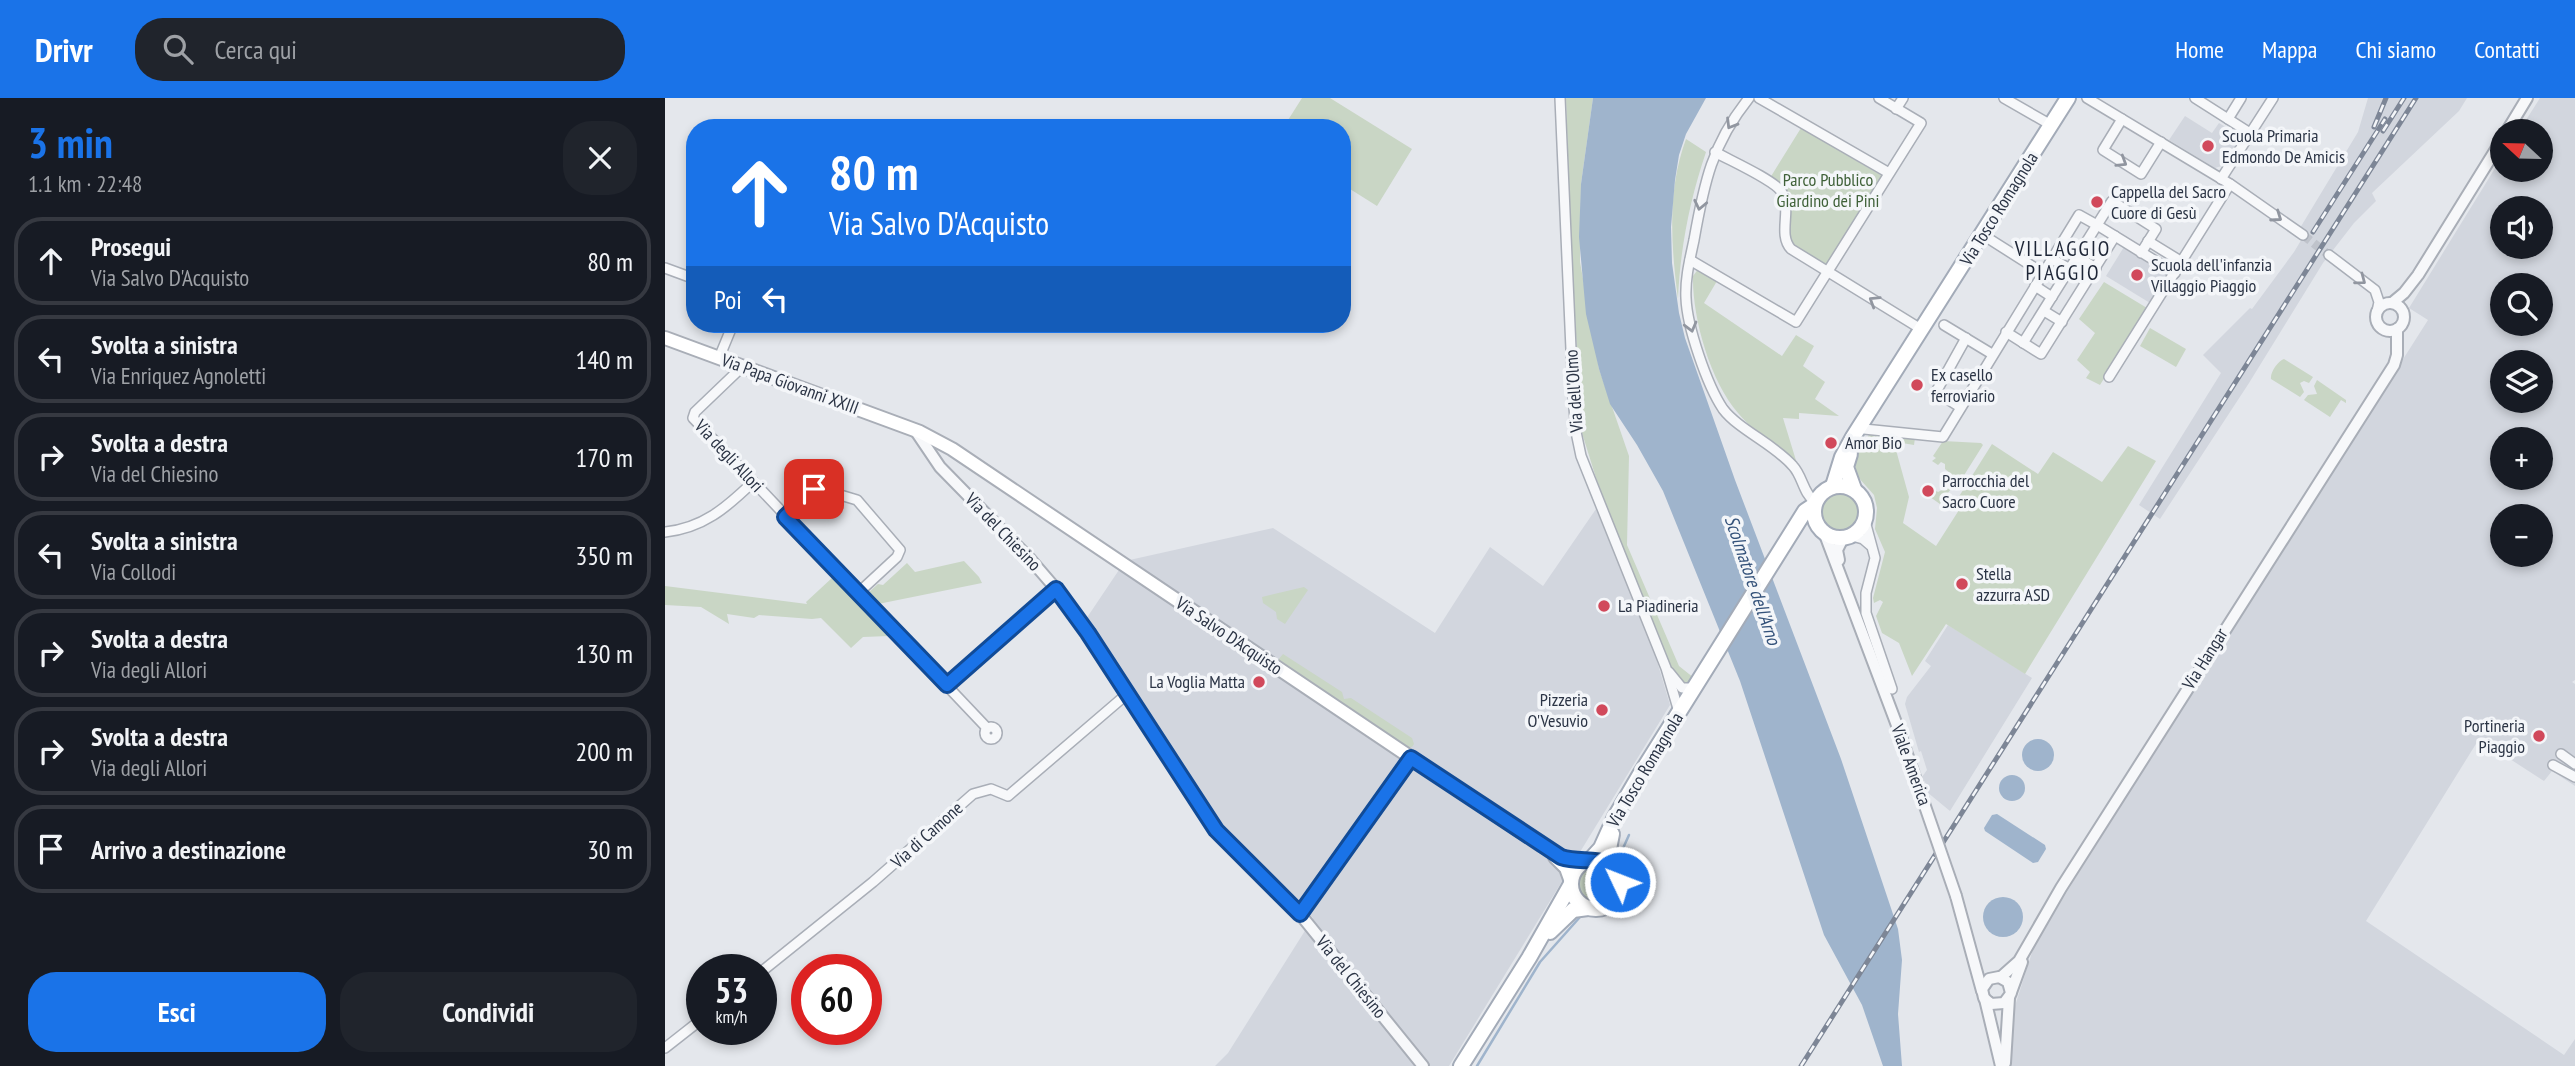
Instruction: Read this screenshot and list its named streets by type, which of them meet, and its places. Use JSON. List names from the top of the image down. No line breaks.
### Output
{"streets":{"main road":["Via Tosco Romagnola","Via Papa Giovanni XXIII","Via Salvo D'Acquisto"],"street":["Via dell'Olmo","Via degli Allori","Via del Chiesino","Via Hangar","Viale America","Via di Camone"]},"crossings":[["Via Tosco Romagnola","Via dell'Olmo"],["Via Tosco Romagnola","Viale America"],["Via Papa Giovanni XXIII","Via degli Allori"],["Via Papa Giovanni XXIII","Via del Chiesino"],["Via Papa Giovanni XXIII","Via Salvo D'Acquisto"],["Via del Chiesino","Via Salvo D'Acquisto"],["Via del Chiesino","Via di Camone"],["Via Hangar","Viale America"]],"districts":["VILLAGGIO PIAGGIO"],"water":["Scolmatore dell'Arno"],"parks":["Parco Pubblico Giardino dei Pini"],"places":["Scuola Primaria Edmondo De Amicis","Cappella del Sacro Cuore di Gesù","Scuola dell'infanzia Villaggio Piaggio","Ex casello ferroviario","Amor Bio","Parrocchia del Sacro Cuore","Stella azzurra ASD","La Piadineria","La Voglia Matta","Pizzeria O'Vesuvio","Portineria Piaggio"],"north":"left","page":{"header":"Drivr","search":"Cerca qui","nav":["Home","Mappa","Chi siamo","Contatti"],"heading":["3 min","1.1 km · 22:48"],"map_buttons":["+","−"],"turn":["80 m","Via Salvo D'Acquisto"],"list":[{"name":"Prosegui","note":"Via Salvo D'Acquisto","value":"80 m"},{"name":"Svolta a sinistra","note":"Via Enriquez Agnoletti","value":"140 m"},{"name":"Svolta a destra","note":"Via del Chiesino","value":"170 m"},{"name":"Svolta a sinistra","note":"Via Collodi","value":"350 m"},{"name":"Svolta a destra","note":"Via degli Allori","value":"130 m"},{"name":"Svolta a destra","note":"Via degli Allori","value":"200 m"},{"name":"Arrivo a destinazione","value":"30 m"}],"then":"Poi","speed":"53 km/h","limit":"60","buttons":["Esci","Condividi"]}}
